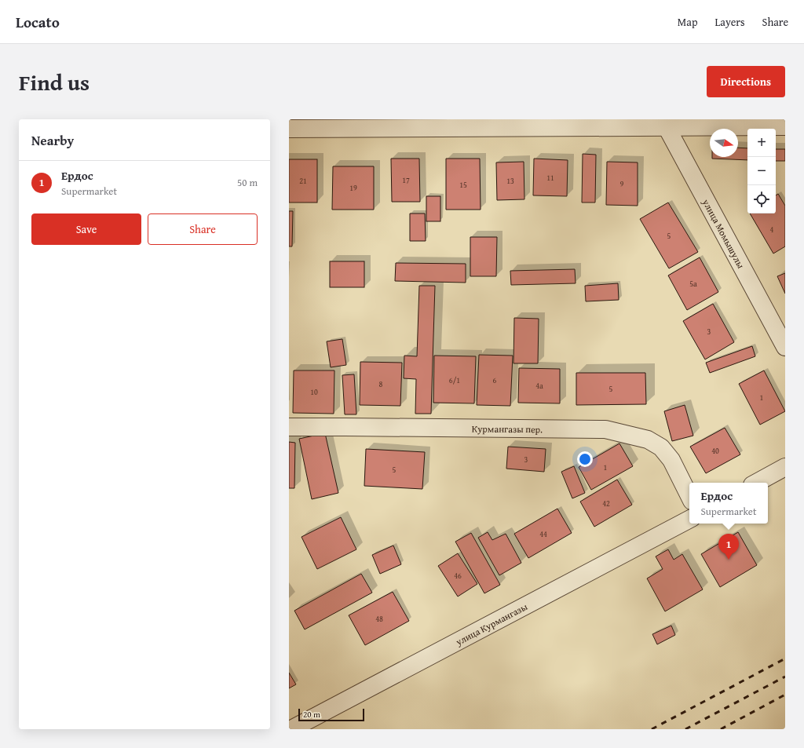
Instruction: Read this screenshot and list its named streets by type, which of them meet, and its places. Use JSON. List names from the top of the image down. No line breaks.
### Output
{"streets":{"street":["улица Момышулы","Курмангазы пер.","улица Курмангазы"]},"house_numbers":["11","17","21","13","9","15","19","4","5","5а","3","6/1","6","8","4а","5","10","1","40","3","1","5","42","44","46","48"],"scale_bar":"20 m","north":"right","page":{"header":"Locato","nav":["Map","Layers","Share"],"title":"Find us","buttons":["Directions",["Save","Share"]],"heading":"Nearby","map_buttons":["+","−"],"list":[{"mark":"1","name":"Ердос","note":"Supermarket","value":"50 m"}],"popup":["Ердос","Supermarket"],"pins":"1","scale":"20 m"}}
